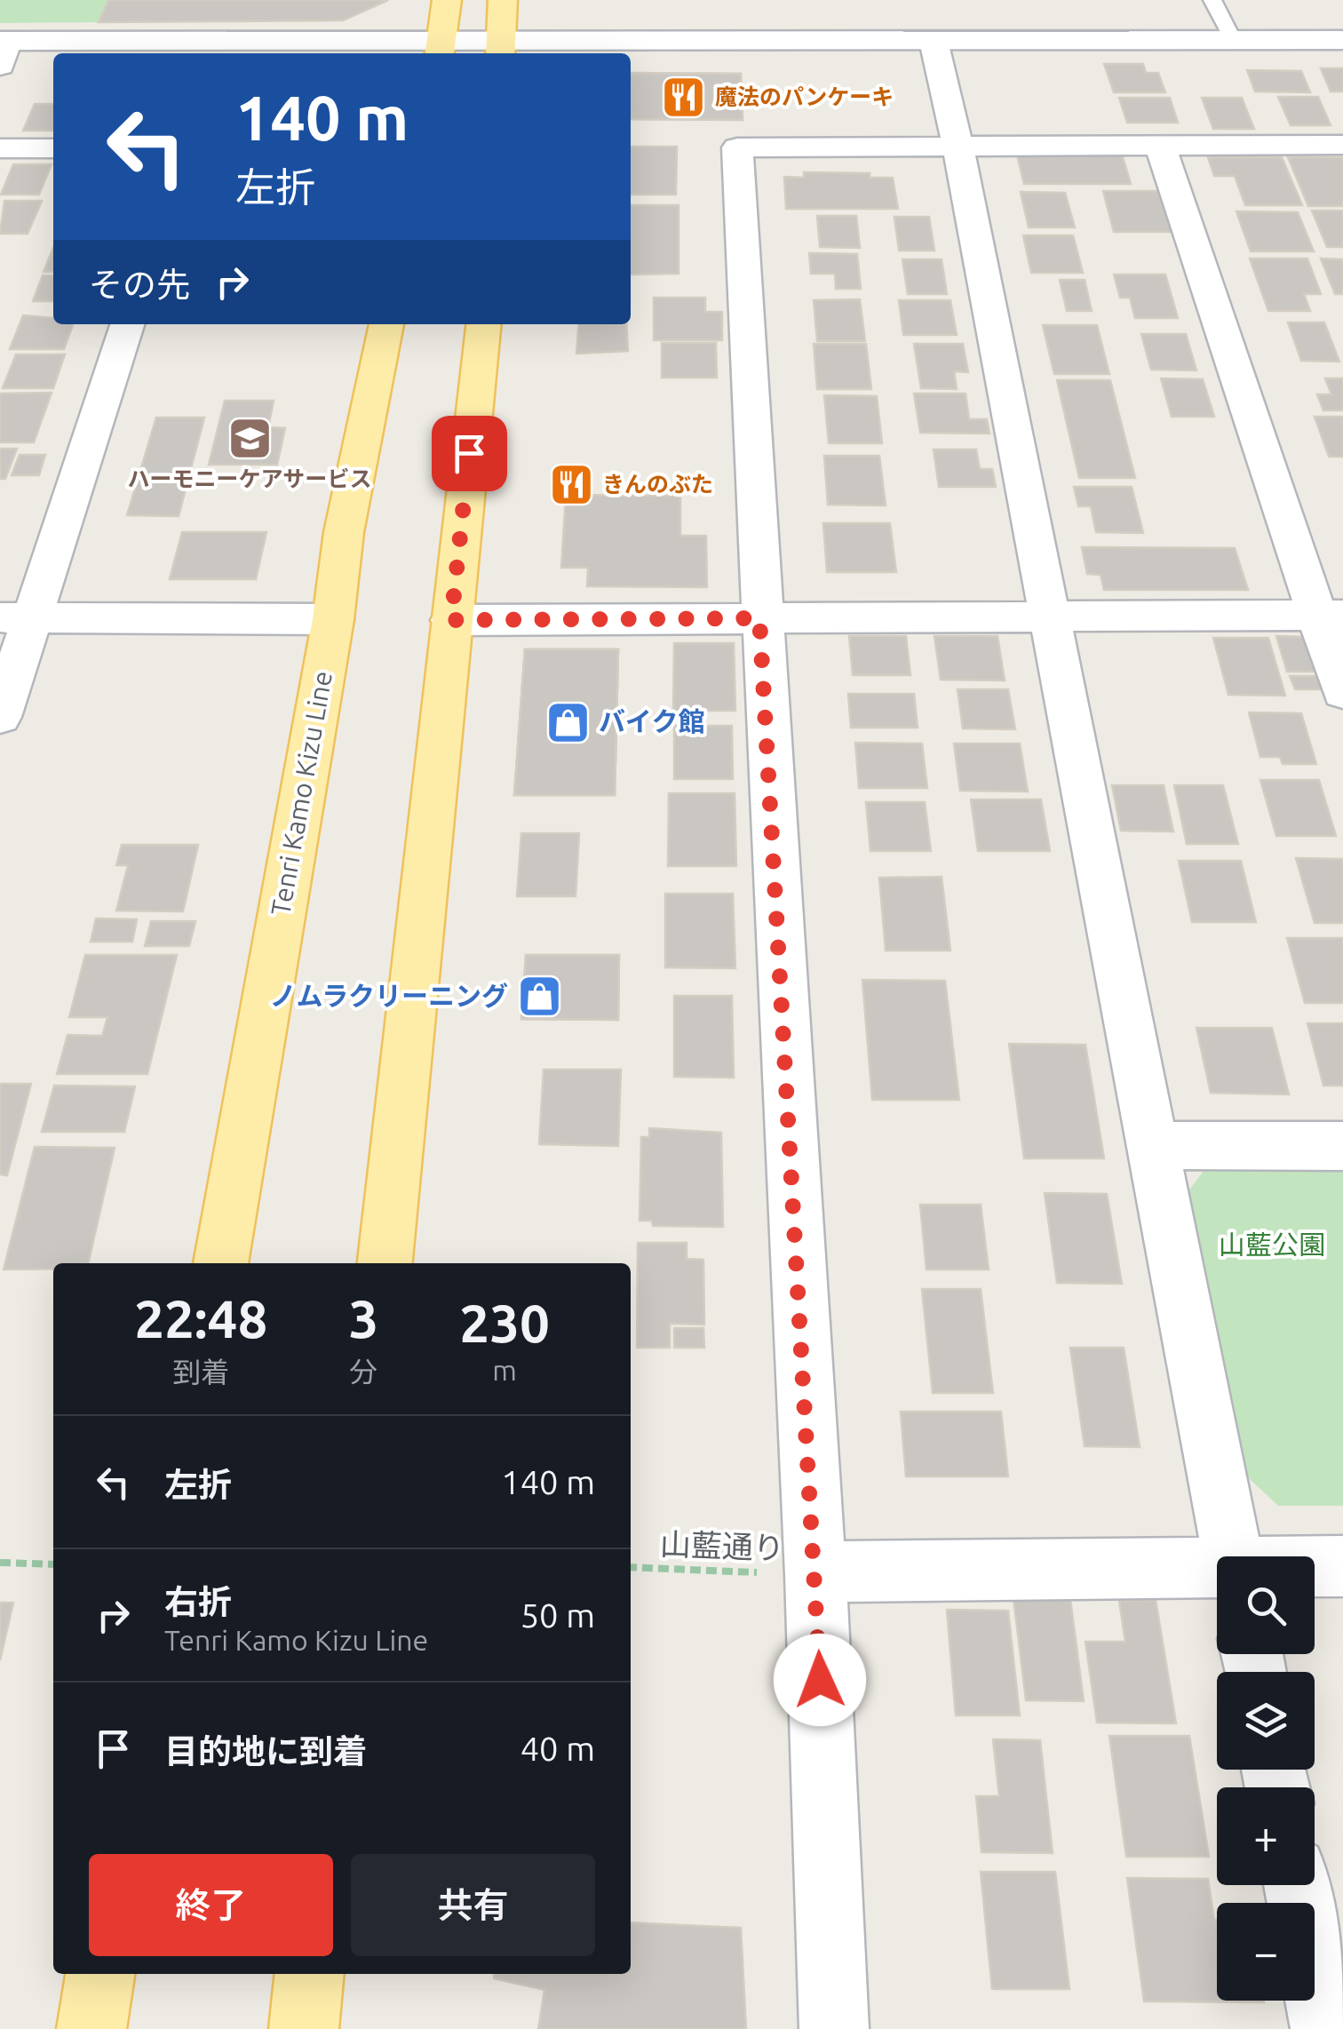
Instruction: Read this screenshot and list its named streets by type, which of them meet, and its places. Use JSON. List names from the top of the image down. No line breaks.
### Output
{"streets":{"main road":["Tenri Kamo Kizu Line"],"path":["山藍通り"]},"parks":["山藍公園"],"places":{"restaurant":["魔法のパンケーキ","きんのぶた"],"school or university":["ハーモニーケアサービス"],"shop":["バイク館","ノムラクリーニング"]},"page":{"turn":["140 m","左折"],"then":"その先","eta":["22:48","到着","3","分","230","m"],"list":[{"name":"左折","value":"140 m"},{"name":"右折","note":"Tenri Kamo Kizu Line","value":"50 m"},{"name":"目的地に到着","value":"40 m"}],"map_buttons":["+","−"],"buttons":["終了","共有"]}}
